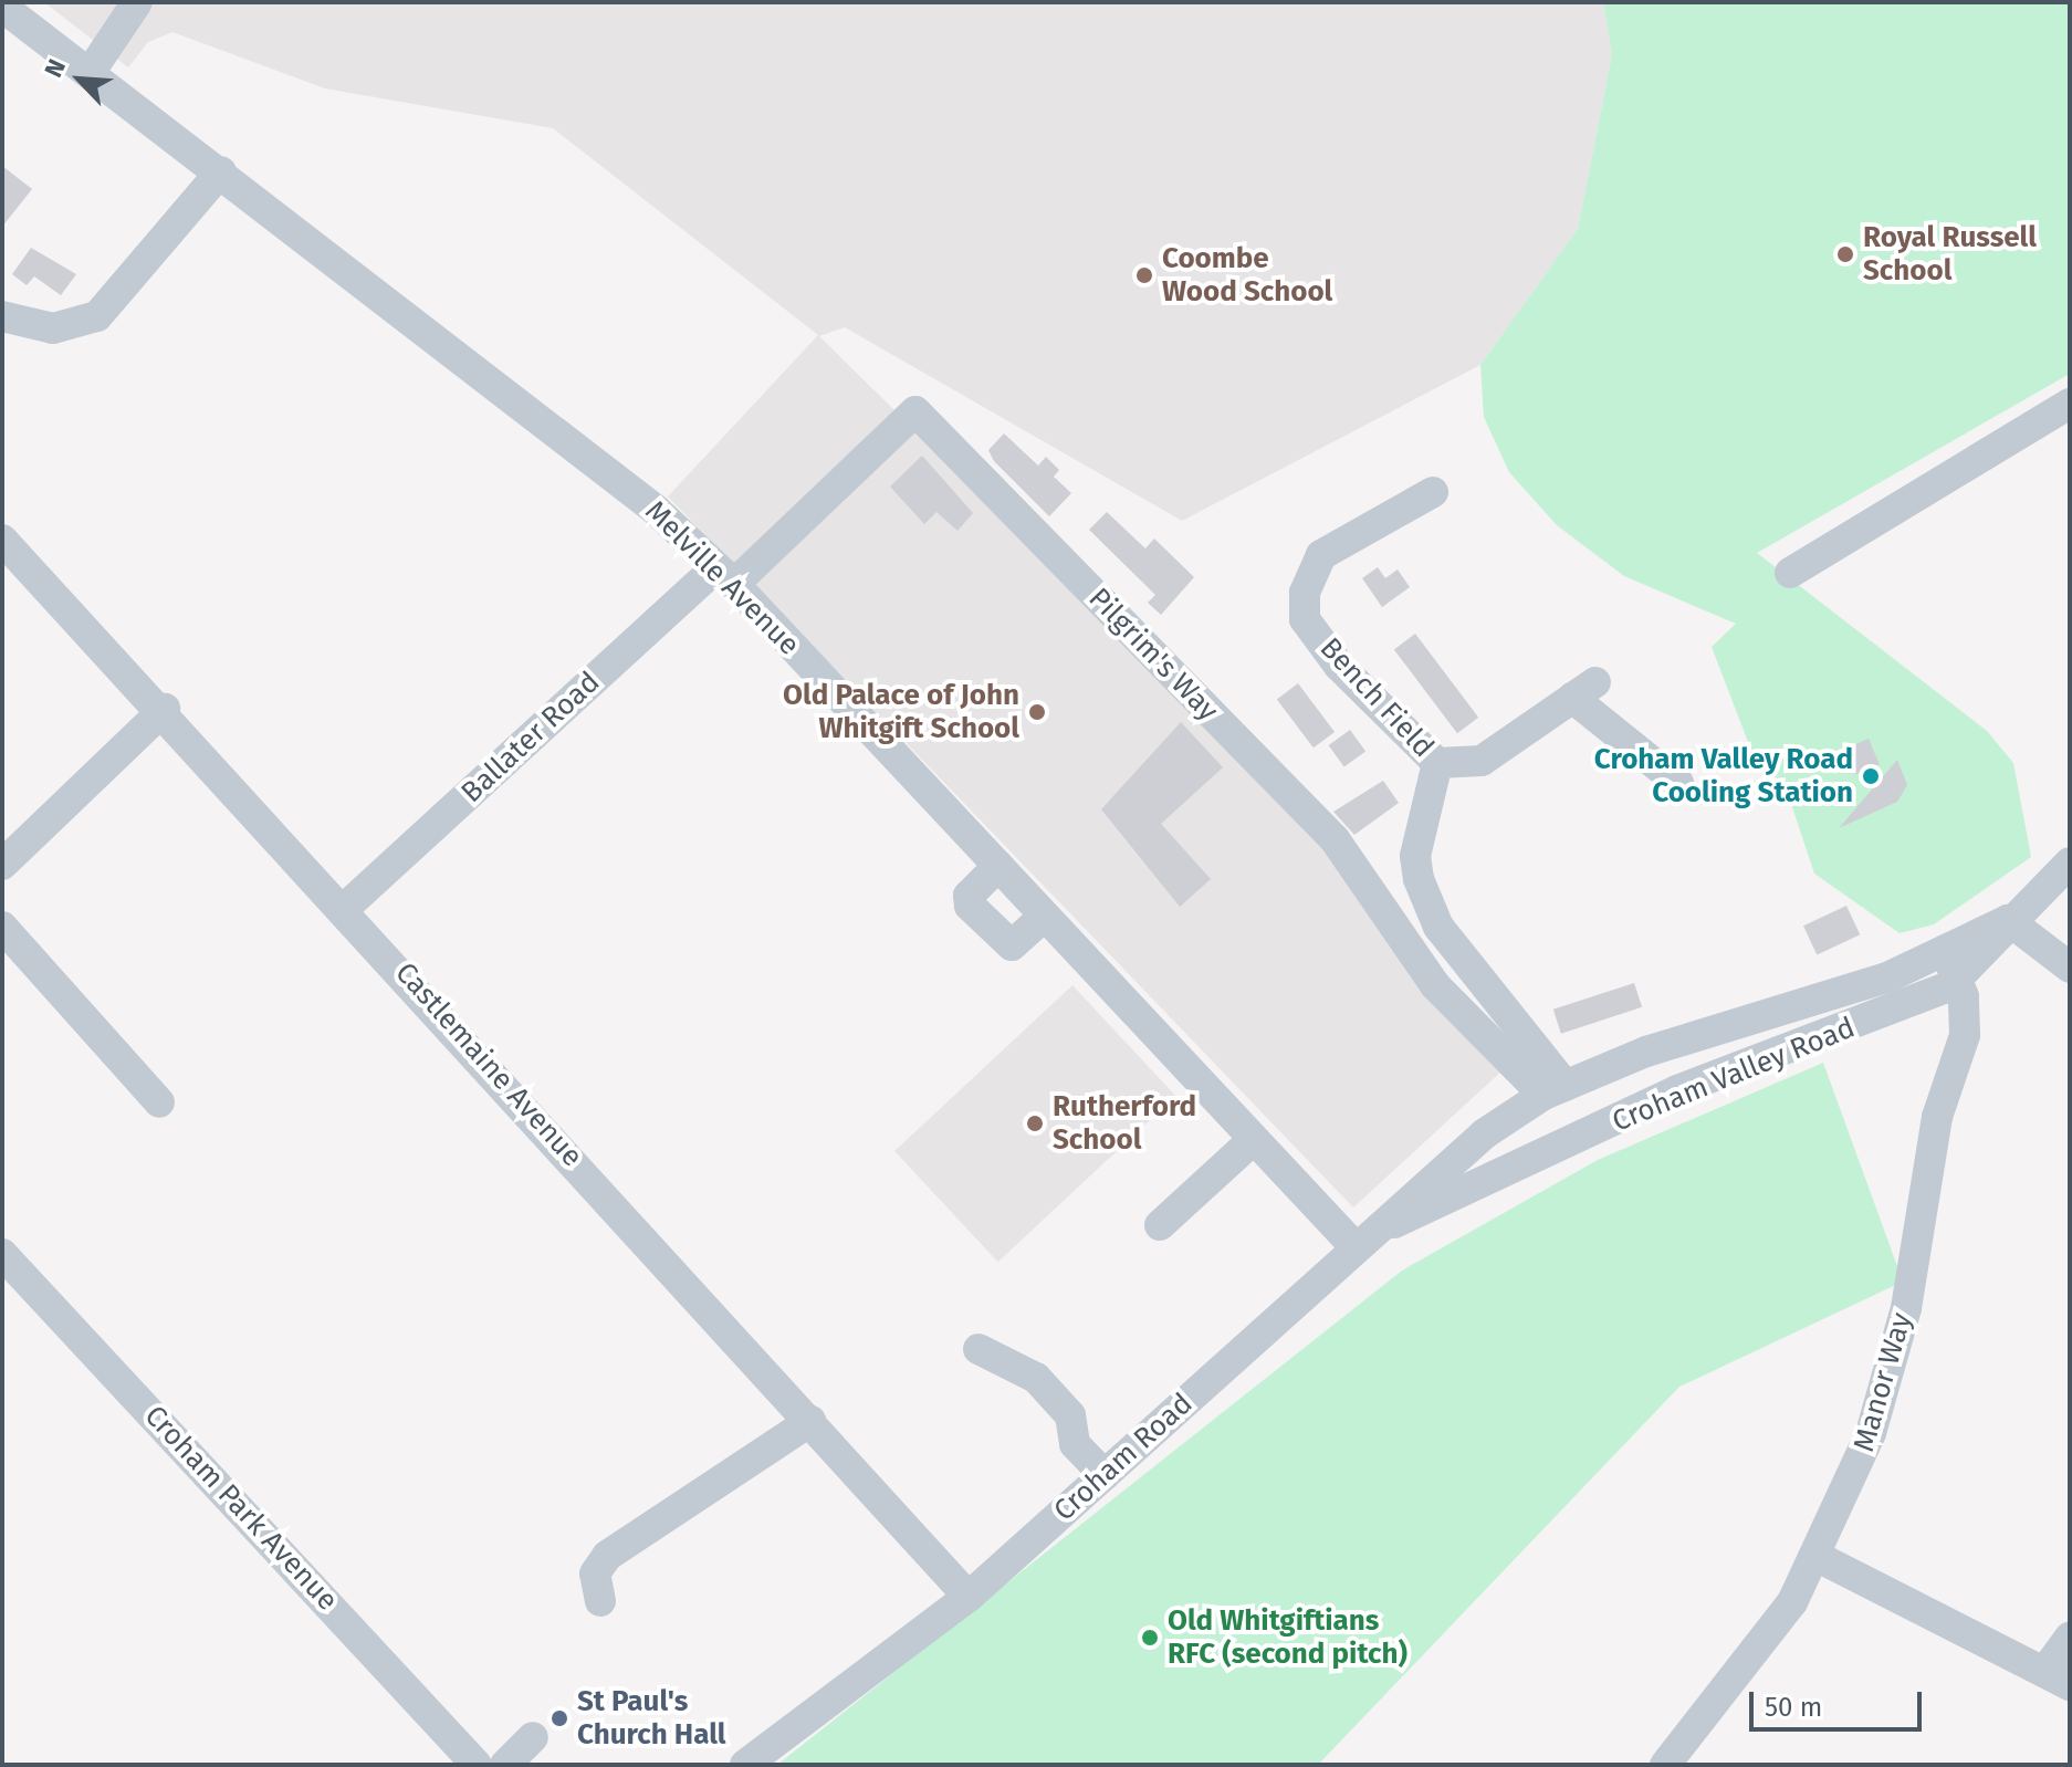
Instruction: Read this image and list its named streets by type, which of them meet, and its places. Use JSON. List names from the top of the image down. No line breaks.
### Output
{"streets":{"street":["Melville Avenue","Pilgrim's Way","Bench Field","Ballater Road","Castlemaine Avenue","Croham Valley Road","Manor Way","Croham Road","Croham Park Avenue"]},"crossings":[["Melville Avenue","Pilgrim's Way"],["Melville Avenue","Ballater Road"],["Melville Avenue","Croham Road"],["Pilgrim's Way","Bench Field"],["Pilgrim's Way","Ballater Road"],["Pilgrim's Way","Croham Valley Road"],["Bench Field","Croham Valley Road"],["Ballater Road","Castlemaine Avenue"],["Castlemaine Avenue","Croham Road"],["Croham Valley Road","Manor Way"],["Croham Valley Road","Croham Road"]],"places":["Royal Russell School","Coombe Wood School","Old Palace of John Whitgift School","Croham Valley Road Cooling Station","Rutherford School","Old Whitgiftians RFC (second pitch)","St Paul's Church Hall"],"scale_bar":"50 m","north":"top left"}
